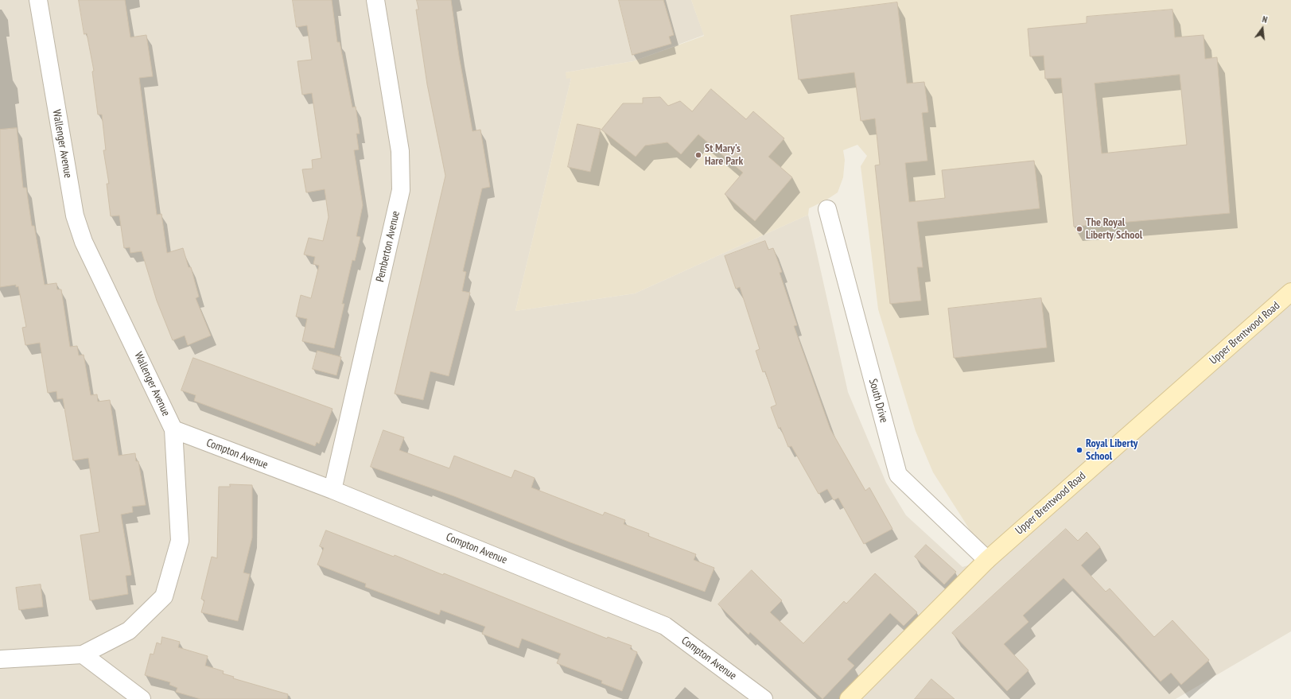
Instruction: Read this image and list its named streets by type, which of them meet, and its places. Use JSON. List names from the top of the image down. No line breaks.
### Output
{"streets":{"street":["Wallenger Avenue","Pemberton Avenue","Upper Brentwood Road","South Drive","Compton Avenue"]},"crossings":[["Wallenger Avenue","Compton Avenue"],["Pemberton Avenue","Compton Avenue"],["Upper Brentwood Road","South Drive"]],"places":["St Mary's Hare Park","The Royal Liberty School","Royal Liberty School"],"north":"top"}
